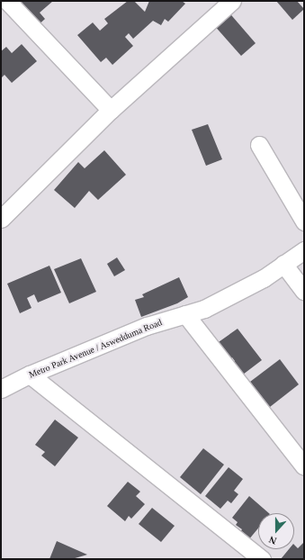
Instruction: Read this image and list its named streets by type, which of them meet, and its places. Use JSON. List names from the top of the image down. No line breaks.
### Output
{"streets":{"street":["Metro Park Avenue / Aswedduma Road"]},"north":"bottom"}
